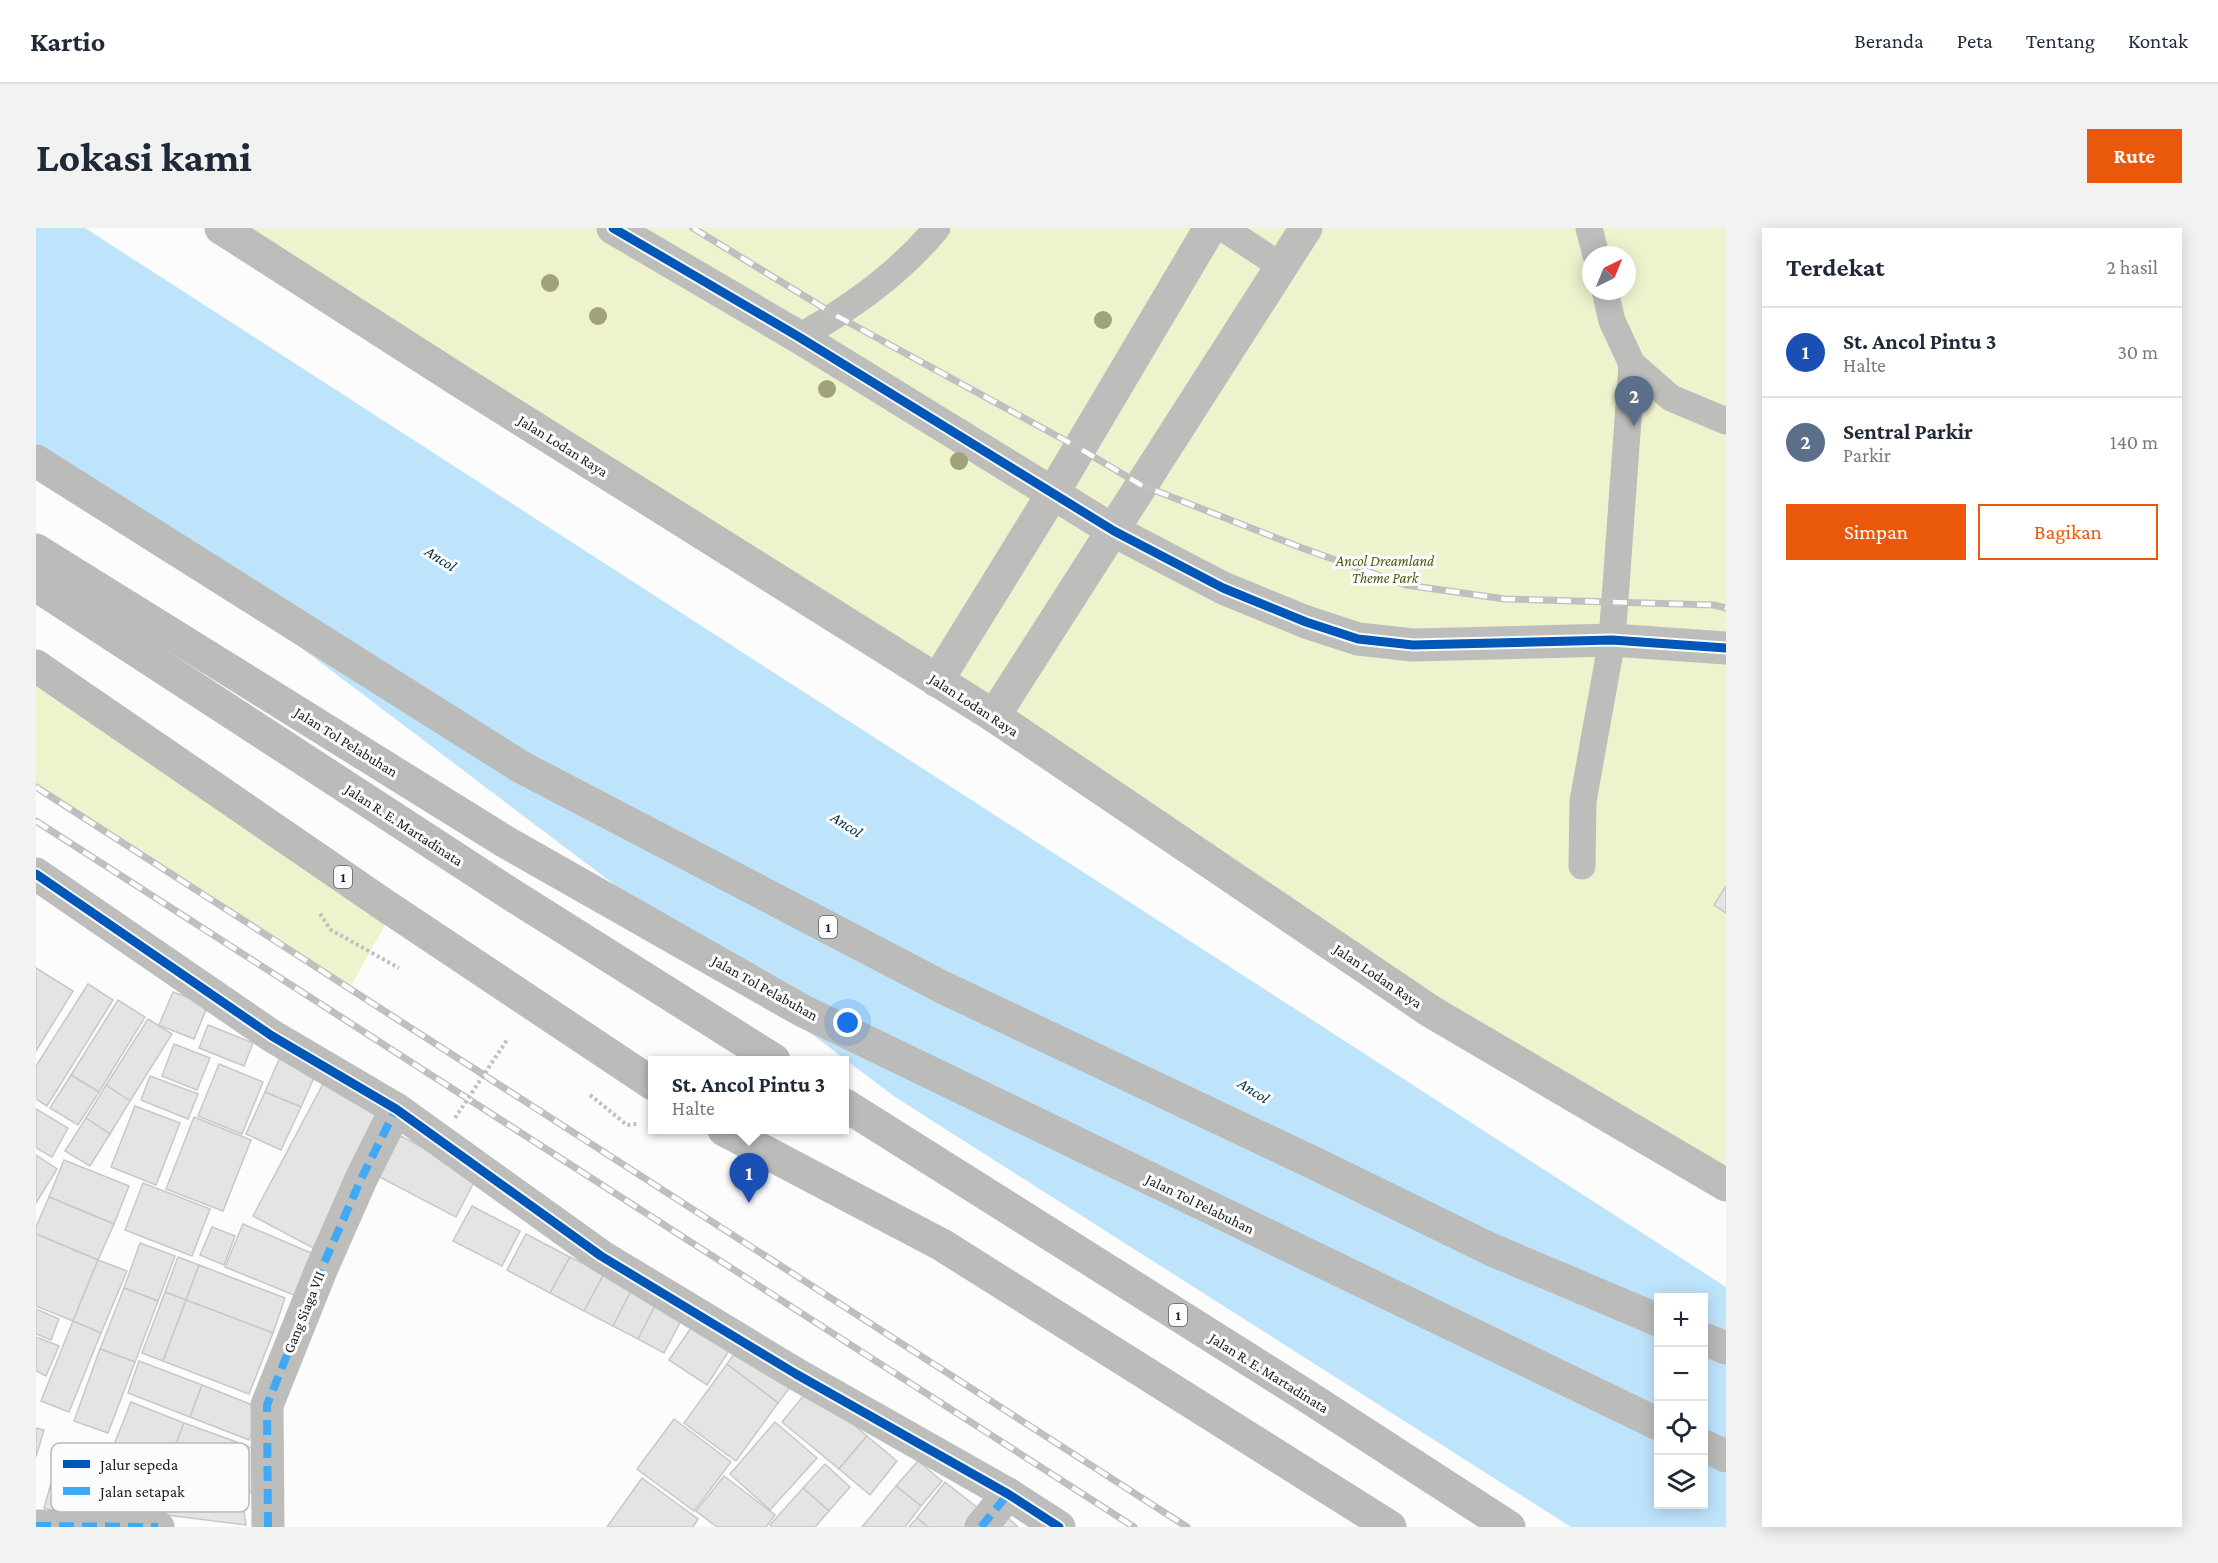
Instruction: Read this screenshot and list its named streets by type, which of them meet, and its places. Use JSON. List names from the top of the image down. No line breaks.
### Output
{"streets":{"highway":["Jalan Tol Pelabuhan","Jalan R. E. Martadinata","1"],"main road":["Jalan Lodan Raya"],"street":["Gang Siaga VII"]},"water":["Ancol"],"parks":["Ancol Dreamland Theme Park"],"legend":["Jalur sepeda","Jalan setapak"],"north":"top right","page":{"header":"Kartio","nav":["Beranda","Peta","Tentang","Kontak"],"buttons":["Rute",["Simpan","Bagikan"]],"title":"Lokasi kami","heading":["Terdekat","2 hasil"],"list":[{"mark":"1","name":"St. Ancol Pintu 3","note":"Halte","value":"30 m"},{"mark":"2","name":"Sentral Parkir","note":"Parkir","value":"140 m"}],"pins":["2","1"],"popup":["St. Ancol Pintu 3","Halte"],"map_buttons":["+","−"]}}
